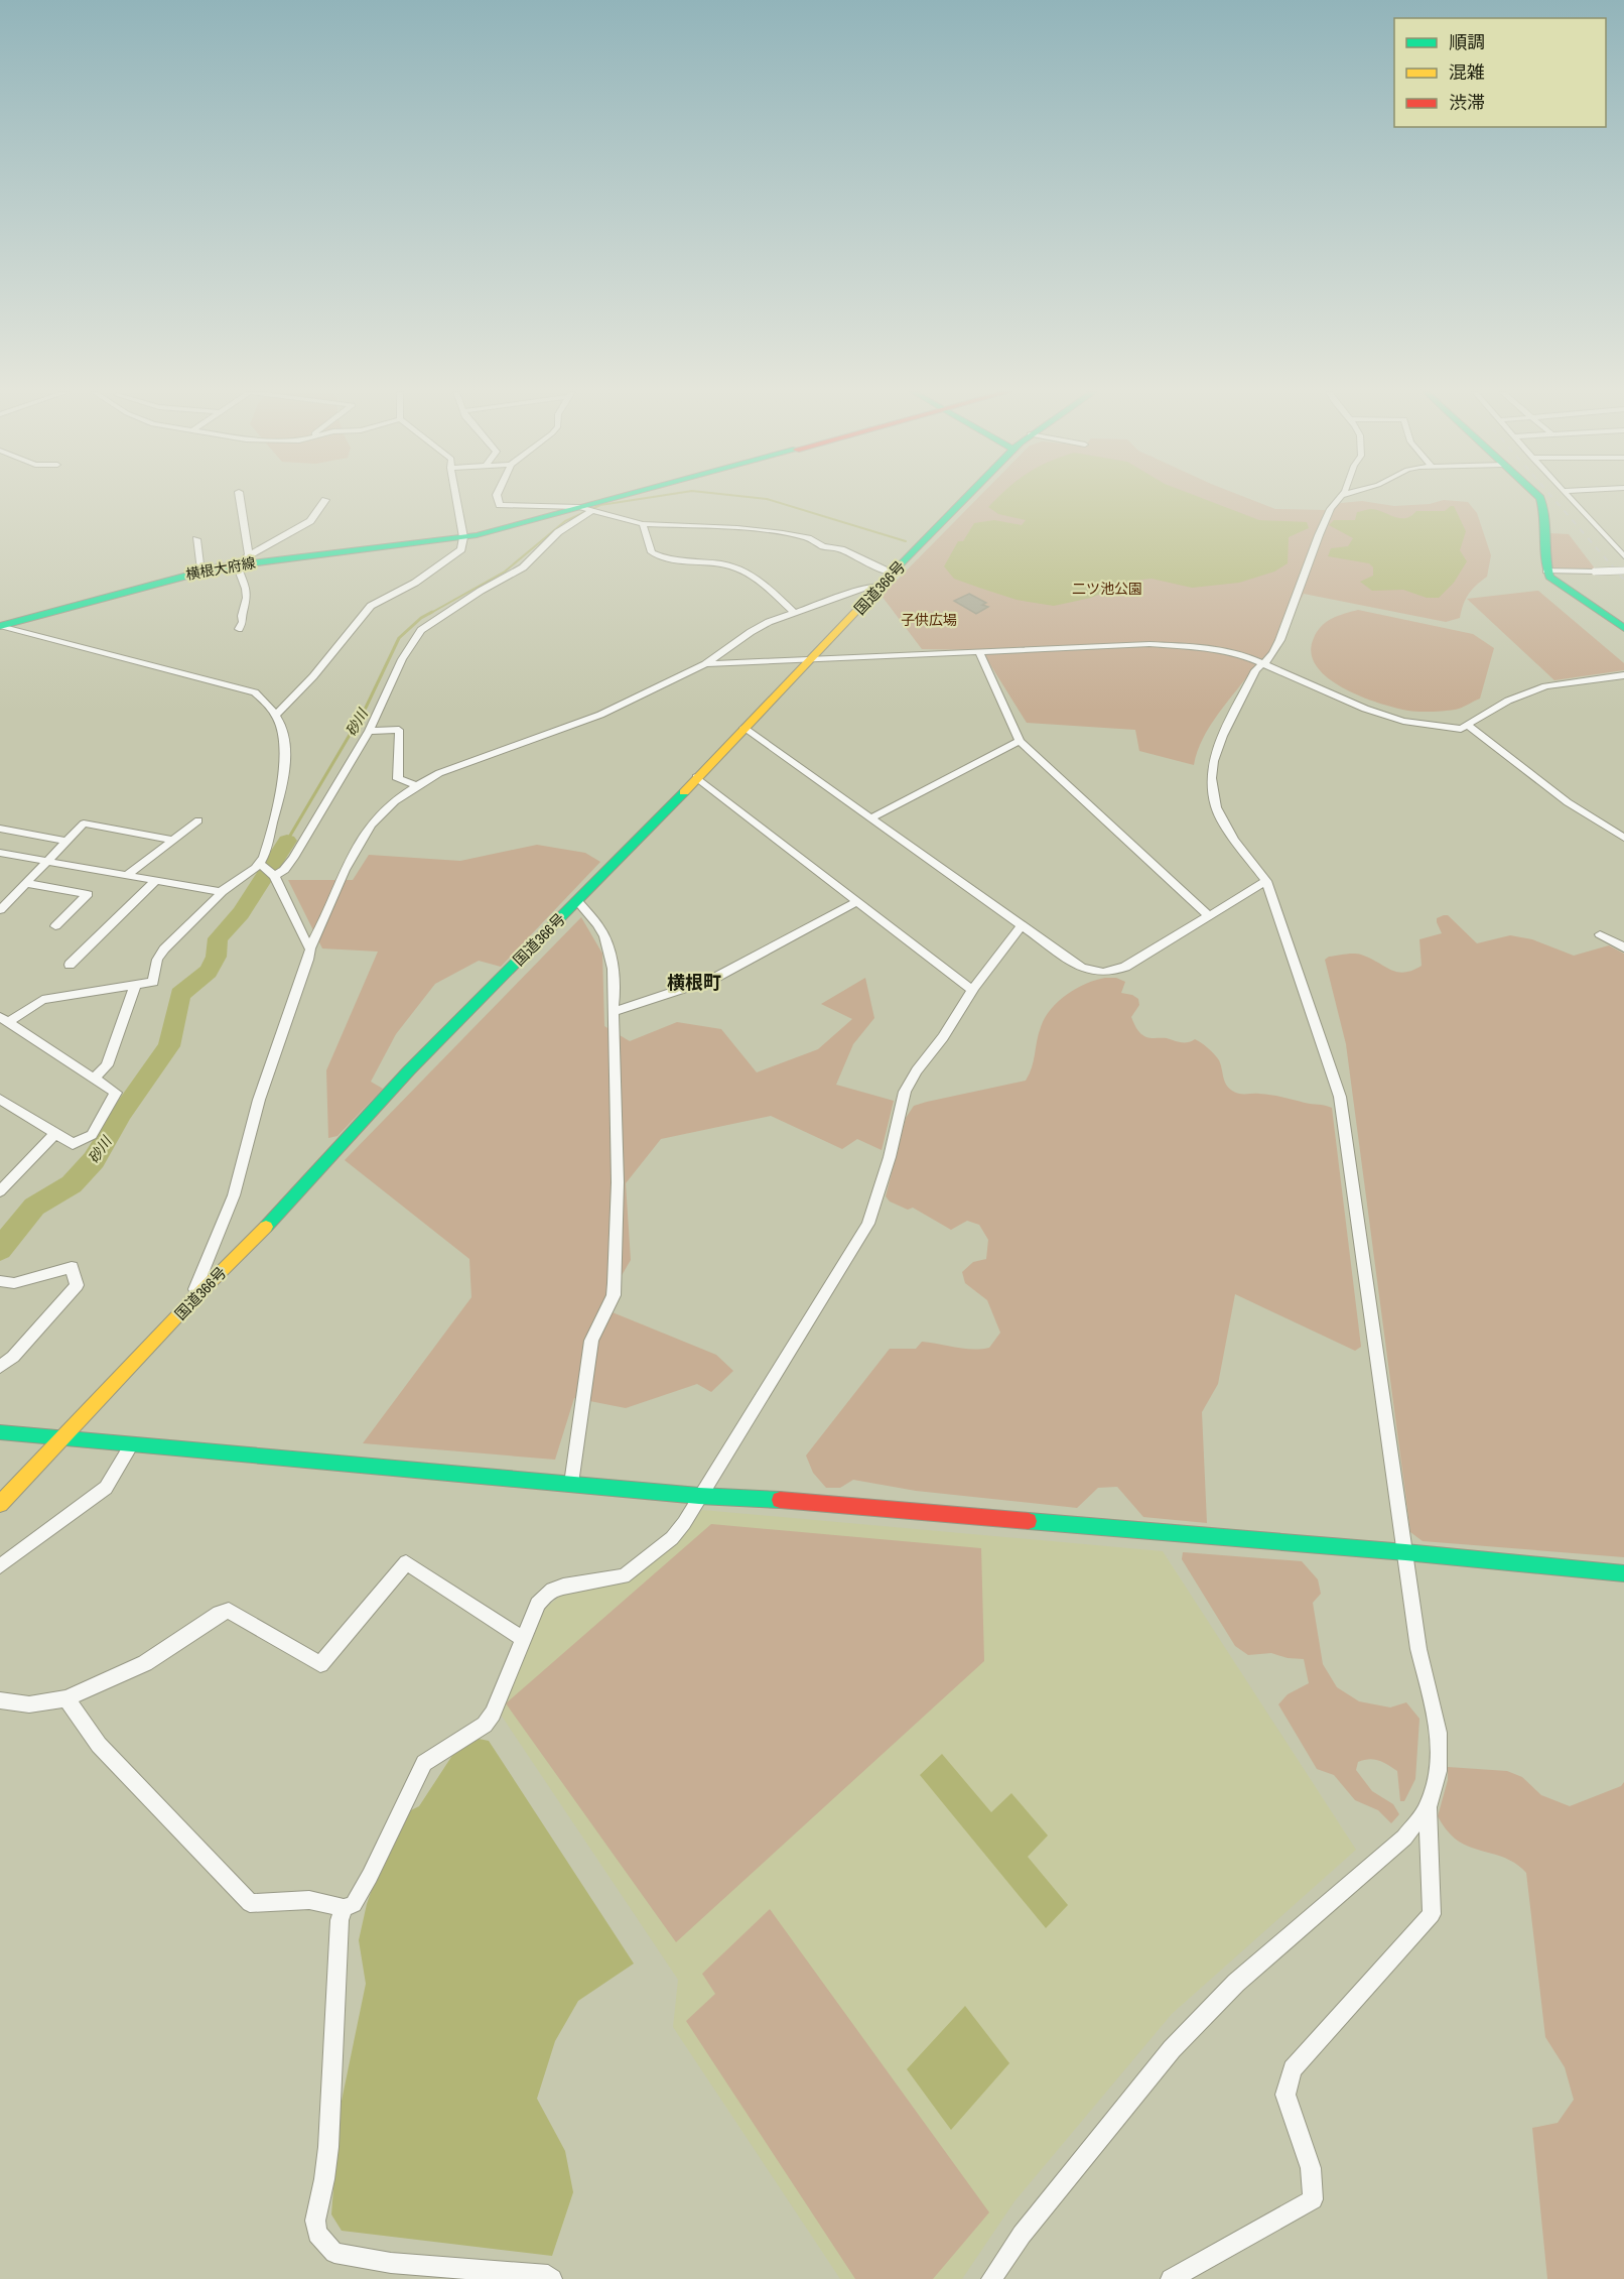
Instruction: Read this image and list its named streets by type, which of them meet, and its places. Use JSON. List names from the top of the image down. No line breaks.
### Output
{"streets":{"main road":["横根大府線","国道366号"]},"districts":["横根町"],"water":["砂川"],"parks":["二ツ池公園","子供広場"],"legend":["順調","混雑","渋滞"]}
